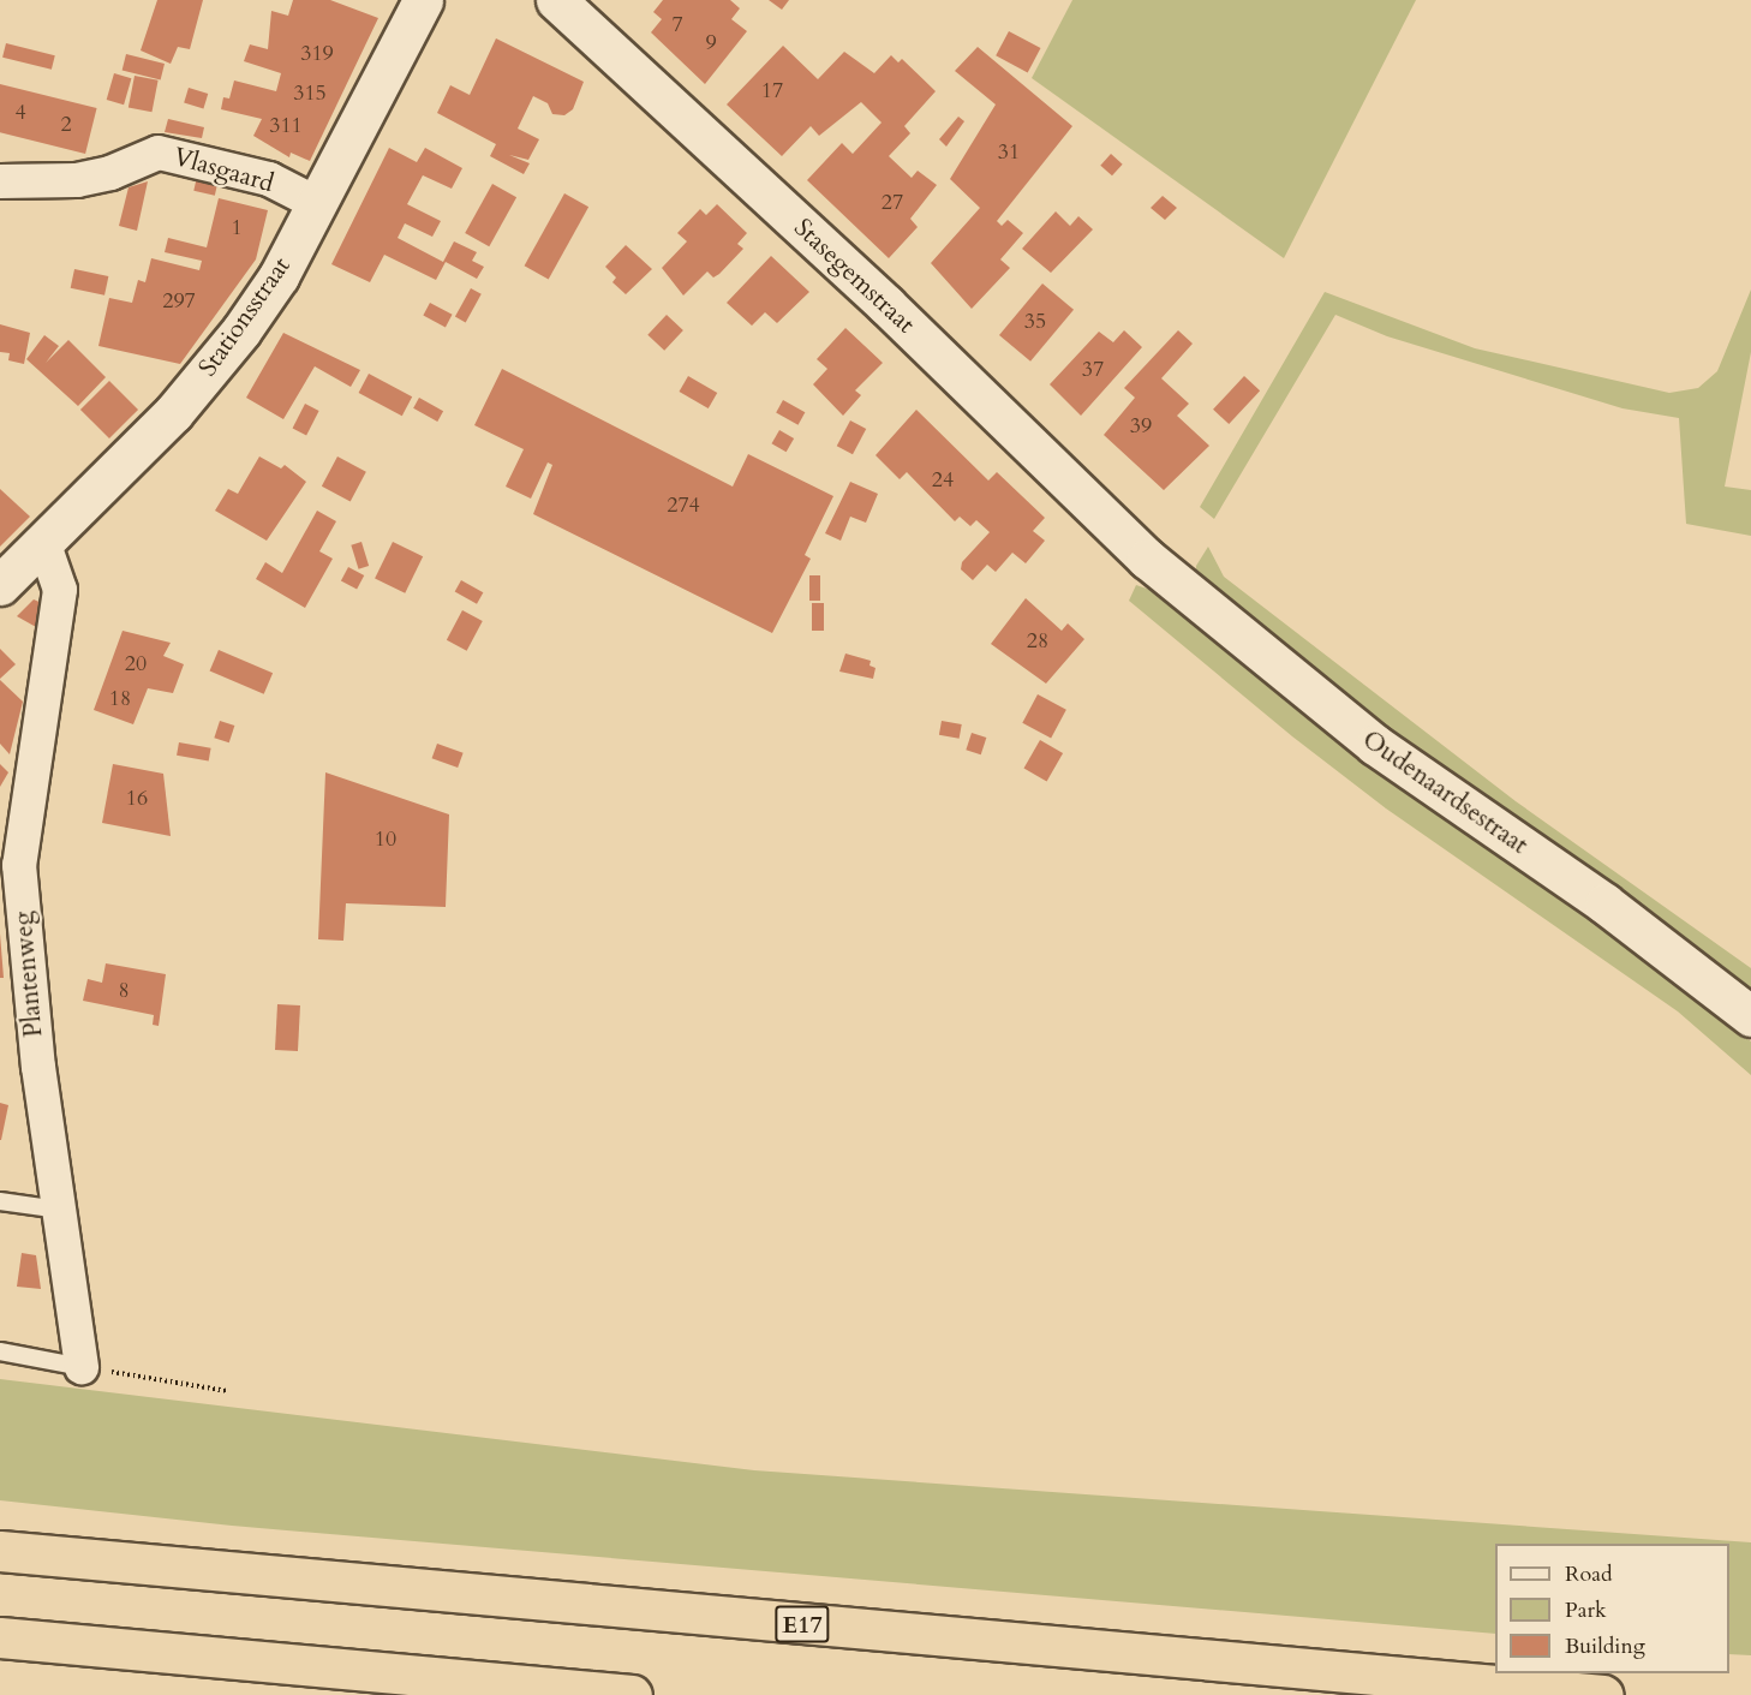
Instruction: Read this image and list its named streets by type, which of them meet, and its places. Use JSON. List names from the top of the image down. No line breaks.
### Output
{"streets":{"highway":["E17"],"street":["Vlasgaard","Stasegemstraat","Stationsstraat","Oudenaardsestraat","Plantenweg"]},"crossings":[["Vlasgaard","Stationsstraat"],["Stasegemstraat","Oudenaardsestraat"],["Stationsstraat","Plantenweg"]],"house_numbers":["7","9","319","17","315","4","2","311","31","27","1","297","35","37","39","24","274","28","20","18","16","10","8"],"legend":["Road","Park","Building"]}
